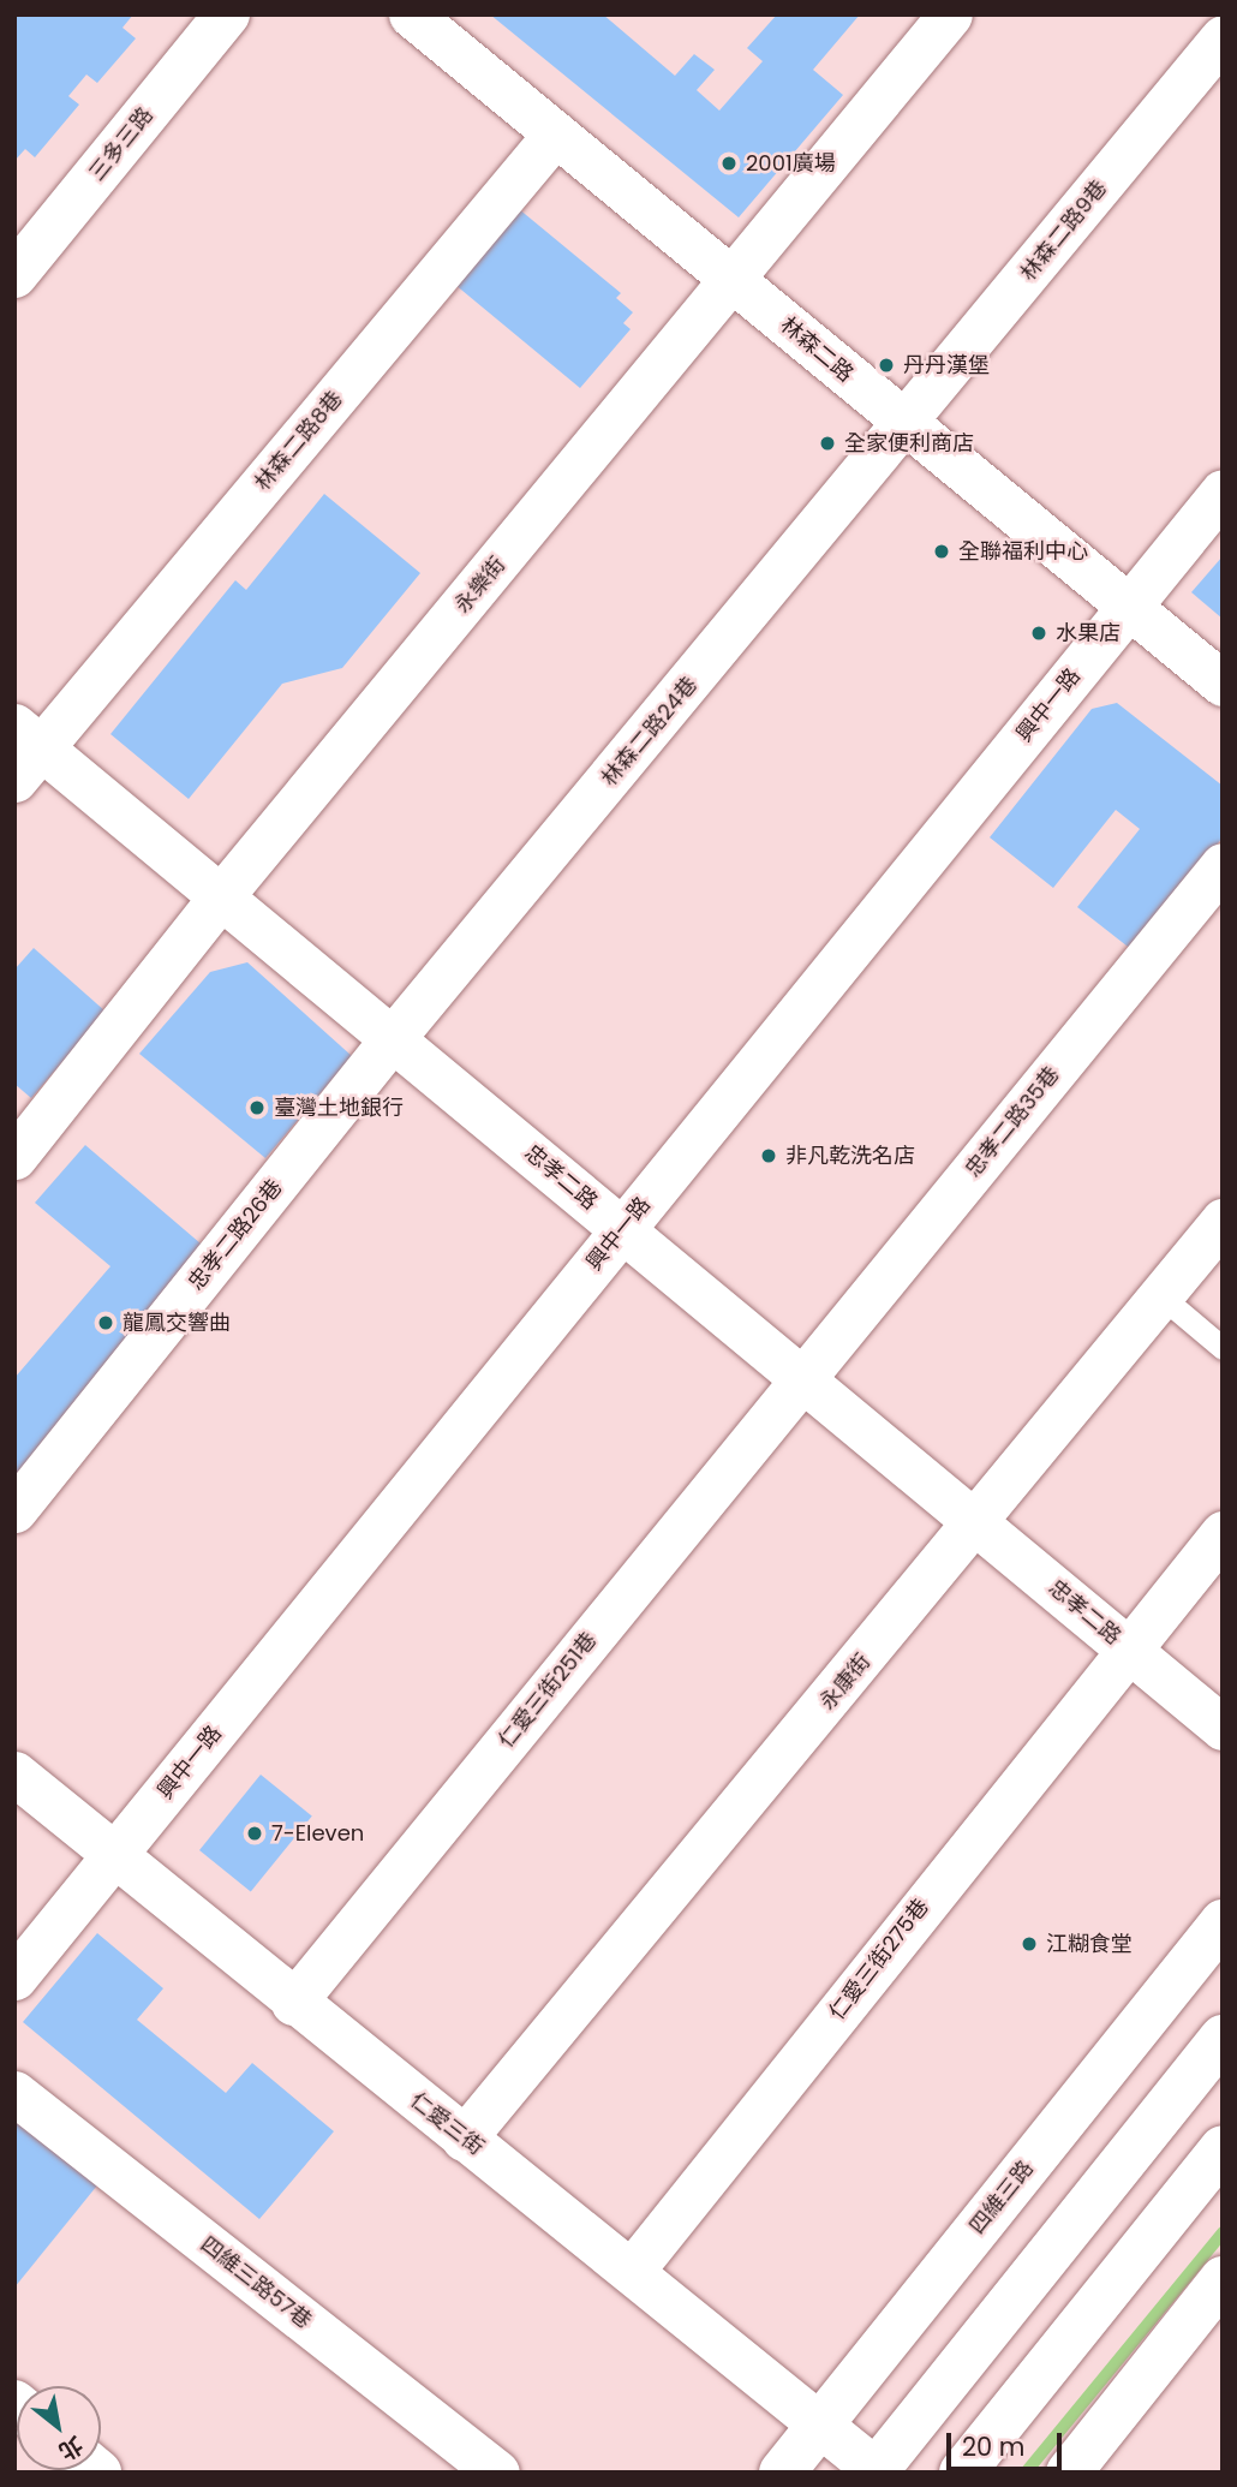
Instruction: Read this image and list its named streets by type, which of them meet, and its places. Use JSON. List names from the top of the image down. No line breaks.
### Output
{"streets":{"street":["三多三路","林森二路9巷","林森二路","林森二路8巷","永樂街","興中一路","林森二路24巷","忠孝二路35巷","忠孝二路","忠孝二路26巷","永康街","仁愛三街251巷","仁愛三街275巷","仁愛三街","四維三路","四維三路57巷"]},"crossings":[["林森二路9巷","林森二路"],["林森二路9巷","林森二路24巷"],["林森二路","林森二路8巷"],["林森二路","永樂街"],["林森二路","興中一路"],["林森二路","林森二路24巷"],["林森二路8巷","忠孝二路"],["永樂街","忠孝二路"],["興中一路","忠孝二路"],["興中一路","仁愛三街"],["林森二路24巷","忠孝二路"],["林森二路24巷","忠孝二路26巷"],["忠孝二路35巷","忠孝二路"],["忠孝二路35巷","仁愛三街251巷"],["忠孝二路","忠孝二路26巷"],["忠孝二路","永康街"],["忠孝二路","仁愛三街251巷"],["忠孝二路","仁愛三街275巷"],["永康街","仁愛三街"],["仁愛三街251巷","仁愛三街"],["仁愛三街275巷","仁愛三街"],["仁愛三街","四維三路"]],"places":["2001廣場","丹丹漢堡","全家便利商店","全聯福利中心","水果店","臺灣土地銀行","非凡乾洗名店","龍鳳交響曲","7-Eleven","江糊食堂"],"scale_bar":"20 m","north":"bottom right"}
